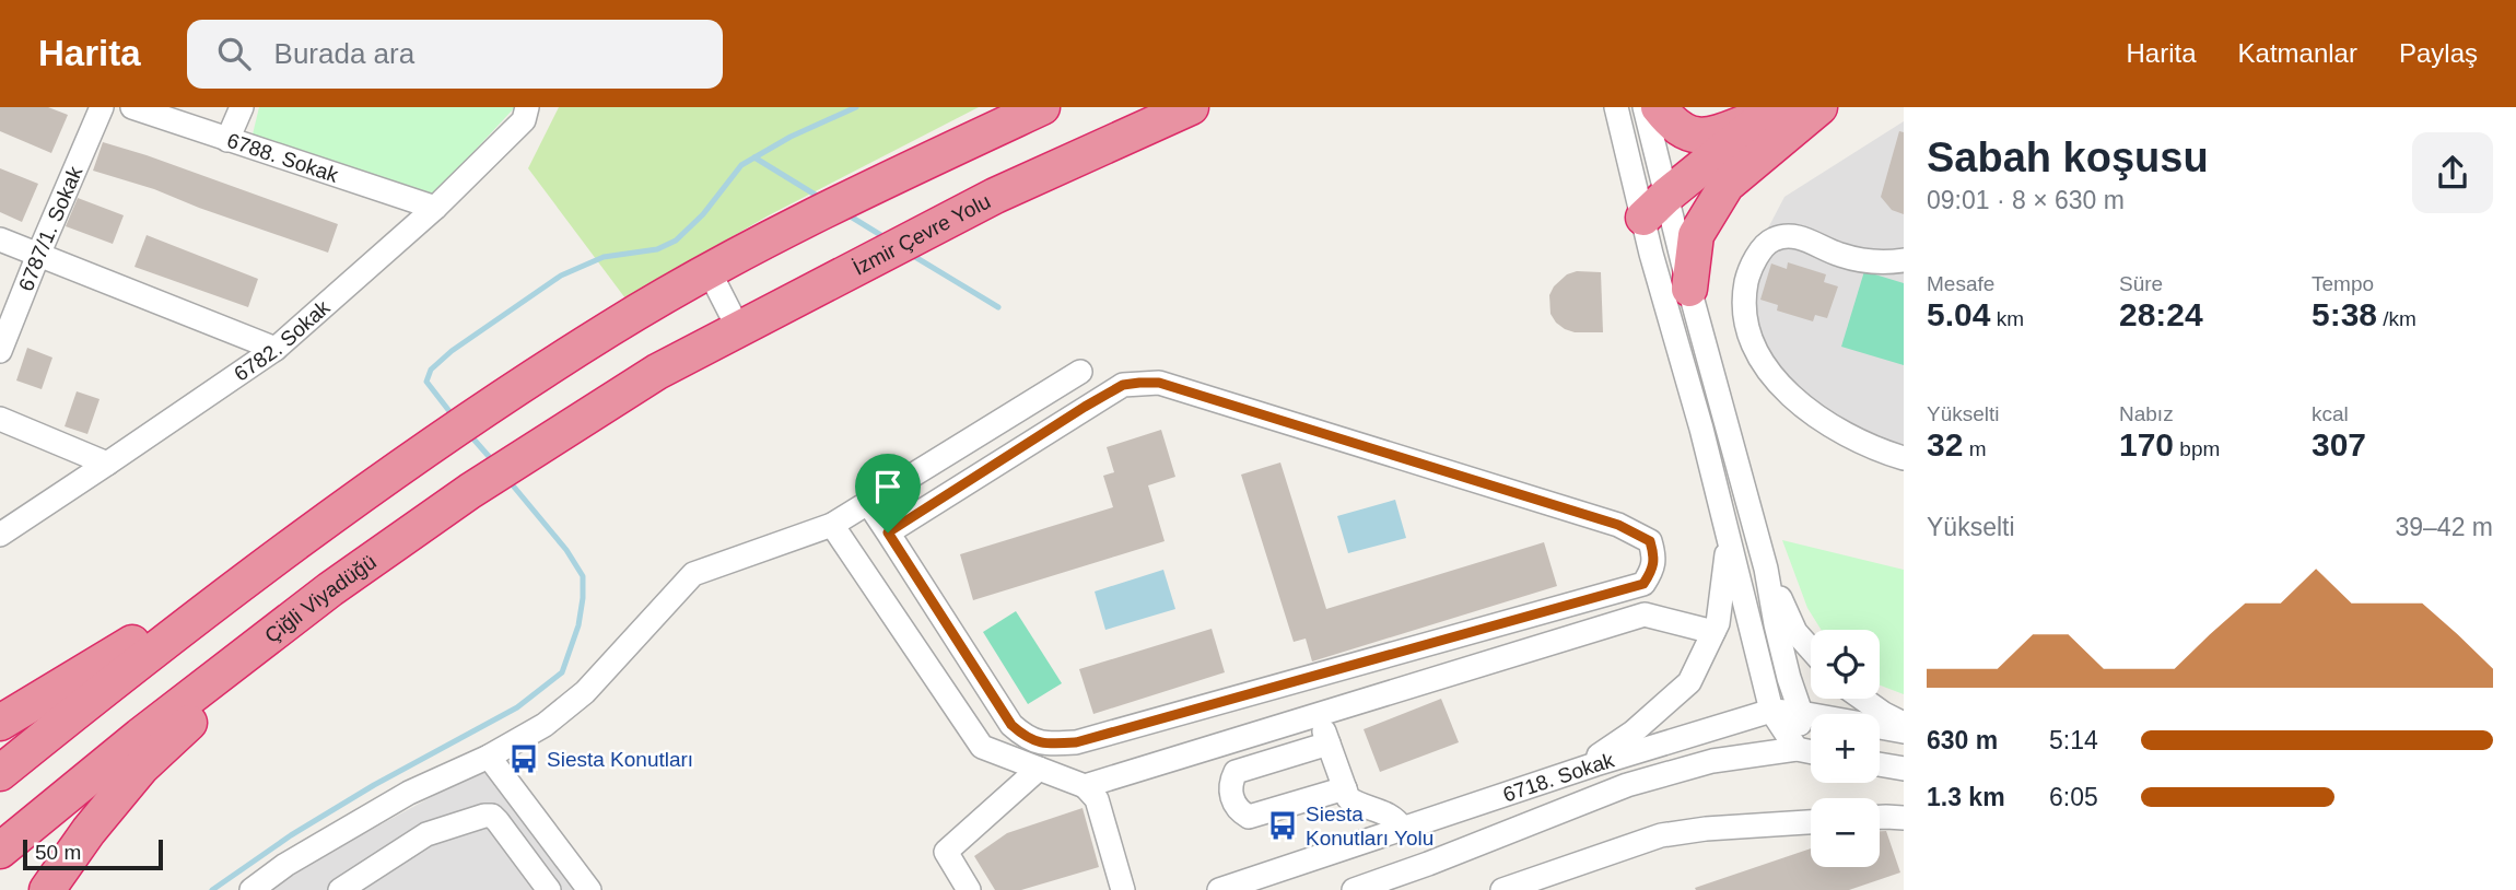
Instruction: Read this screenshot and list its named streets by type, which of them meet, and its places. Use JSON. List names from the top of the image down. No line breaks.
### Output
{"streets":{"highway":["İzmir Çevre Yolu","Çiğli Viyadüğü"],"street":["6788. Sokak","6787/1. Sokak","6782. Sokak","6718. Sokak"]},"crossings":[["6788. Sokak","6782. Sokak"],["İzmir Çevre Yolu","Çiğli Viyadüğü"]],"places":{"bus stop":["Siesta Konutları","Siesta Konutları Yolu"]},"scale_bar":"50 m","page":{"header":"Harita","search":"Burada ara","nav":["Harita","Katmanlar","Paylaş"],"heading":["Sabah koşusu","09:01 · 8 × 630 m"],"stats":[["Mesafe","5.04 km"],["Süre","28:24"],["Tempo","5:38 /km"],["Yükselti","32 m"],["Nabız","170 bpm"],["kcal","307"]],"chart":["Yükselti","39–42 m"],"map_buttons":["+","−"],"list":[{"name":"630 m","note":"5:14"},{"name":"1.3 km","note":"6:05"}],"scale":"50 m"}}
